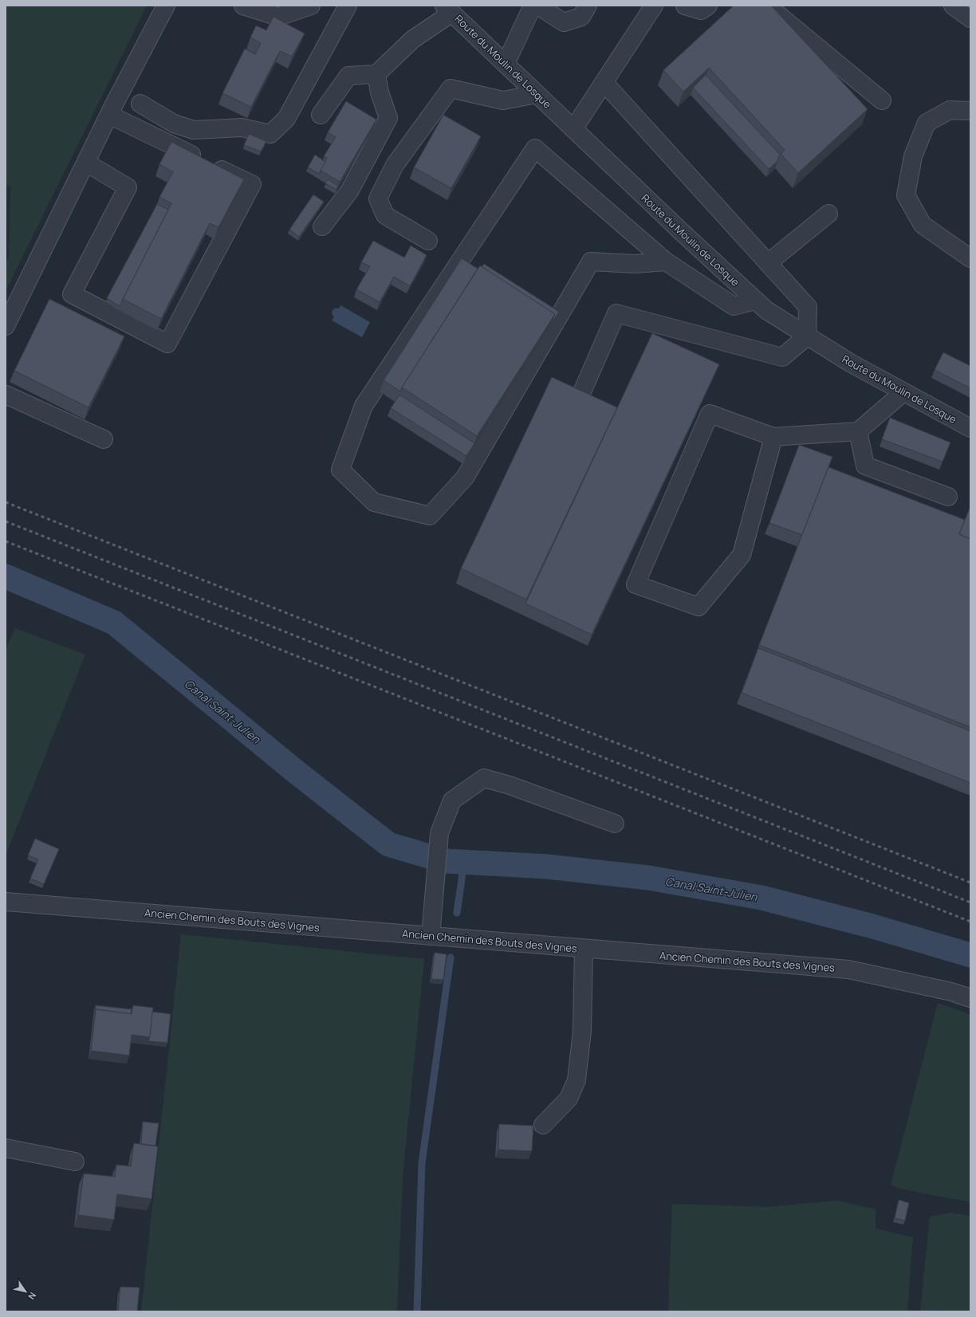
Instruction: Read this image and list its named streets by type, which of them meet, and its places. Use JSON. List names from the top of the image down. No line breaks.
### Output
{"streets":{"street":["Route du Moulin de Losque","Ancien Chemin des Bouts des Vignes"]},"water":["Canal Saint-Julien"],"north":"bottom right"}
